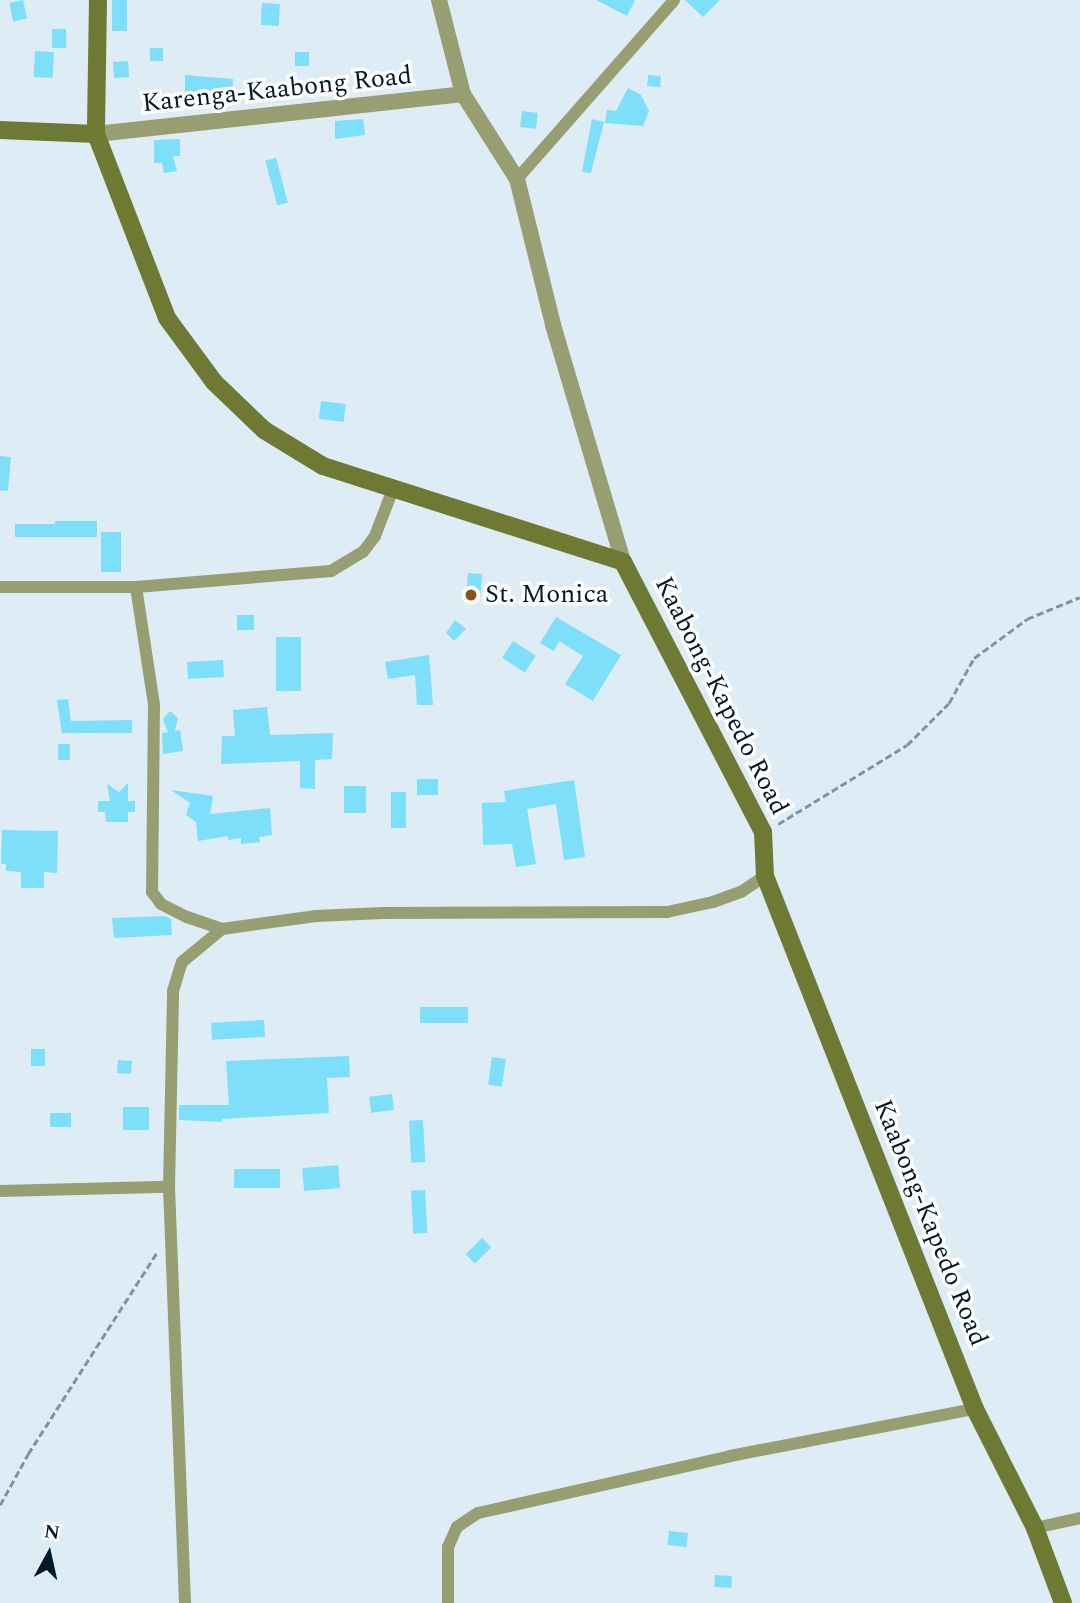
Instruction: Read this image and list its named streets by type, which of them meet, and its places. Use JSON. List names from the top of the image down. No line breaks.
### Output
{"streets":{"main road":["Kaabong-Kapedo Road"],"street":["Karenga-Kaabong Road"]},"crossings":[["Karenga-Kaabong Road","Kaabong-Kapedo Road"]],"places":["St. Monica"],"north":"top"}
